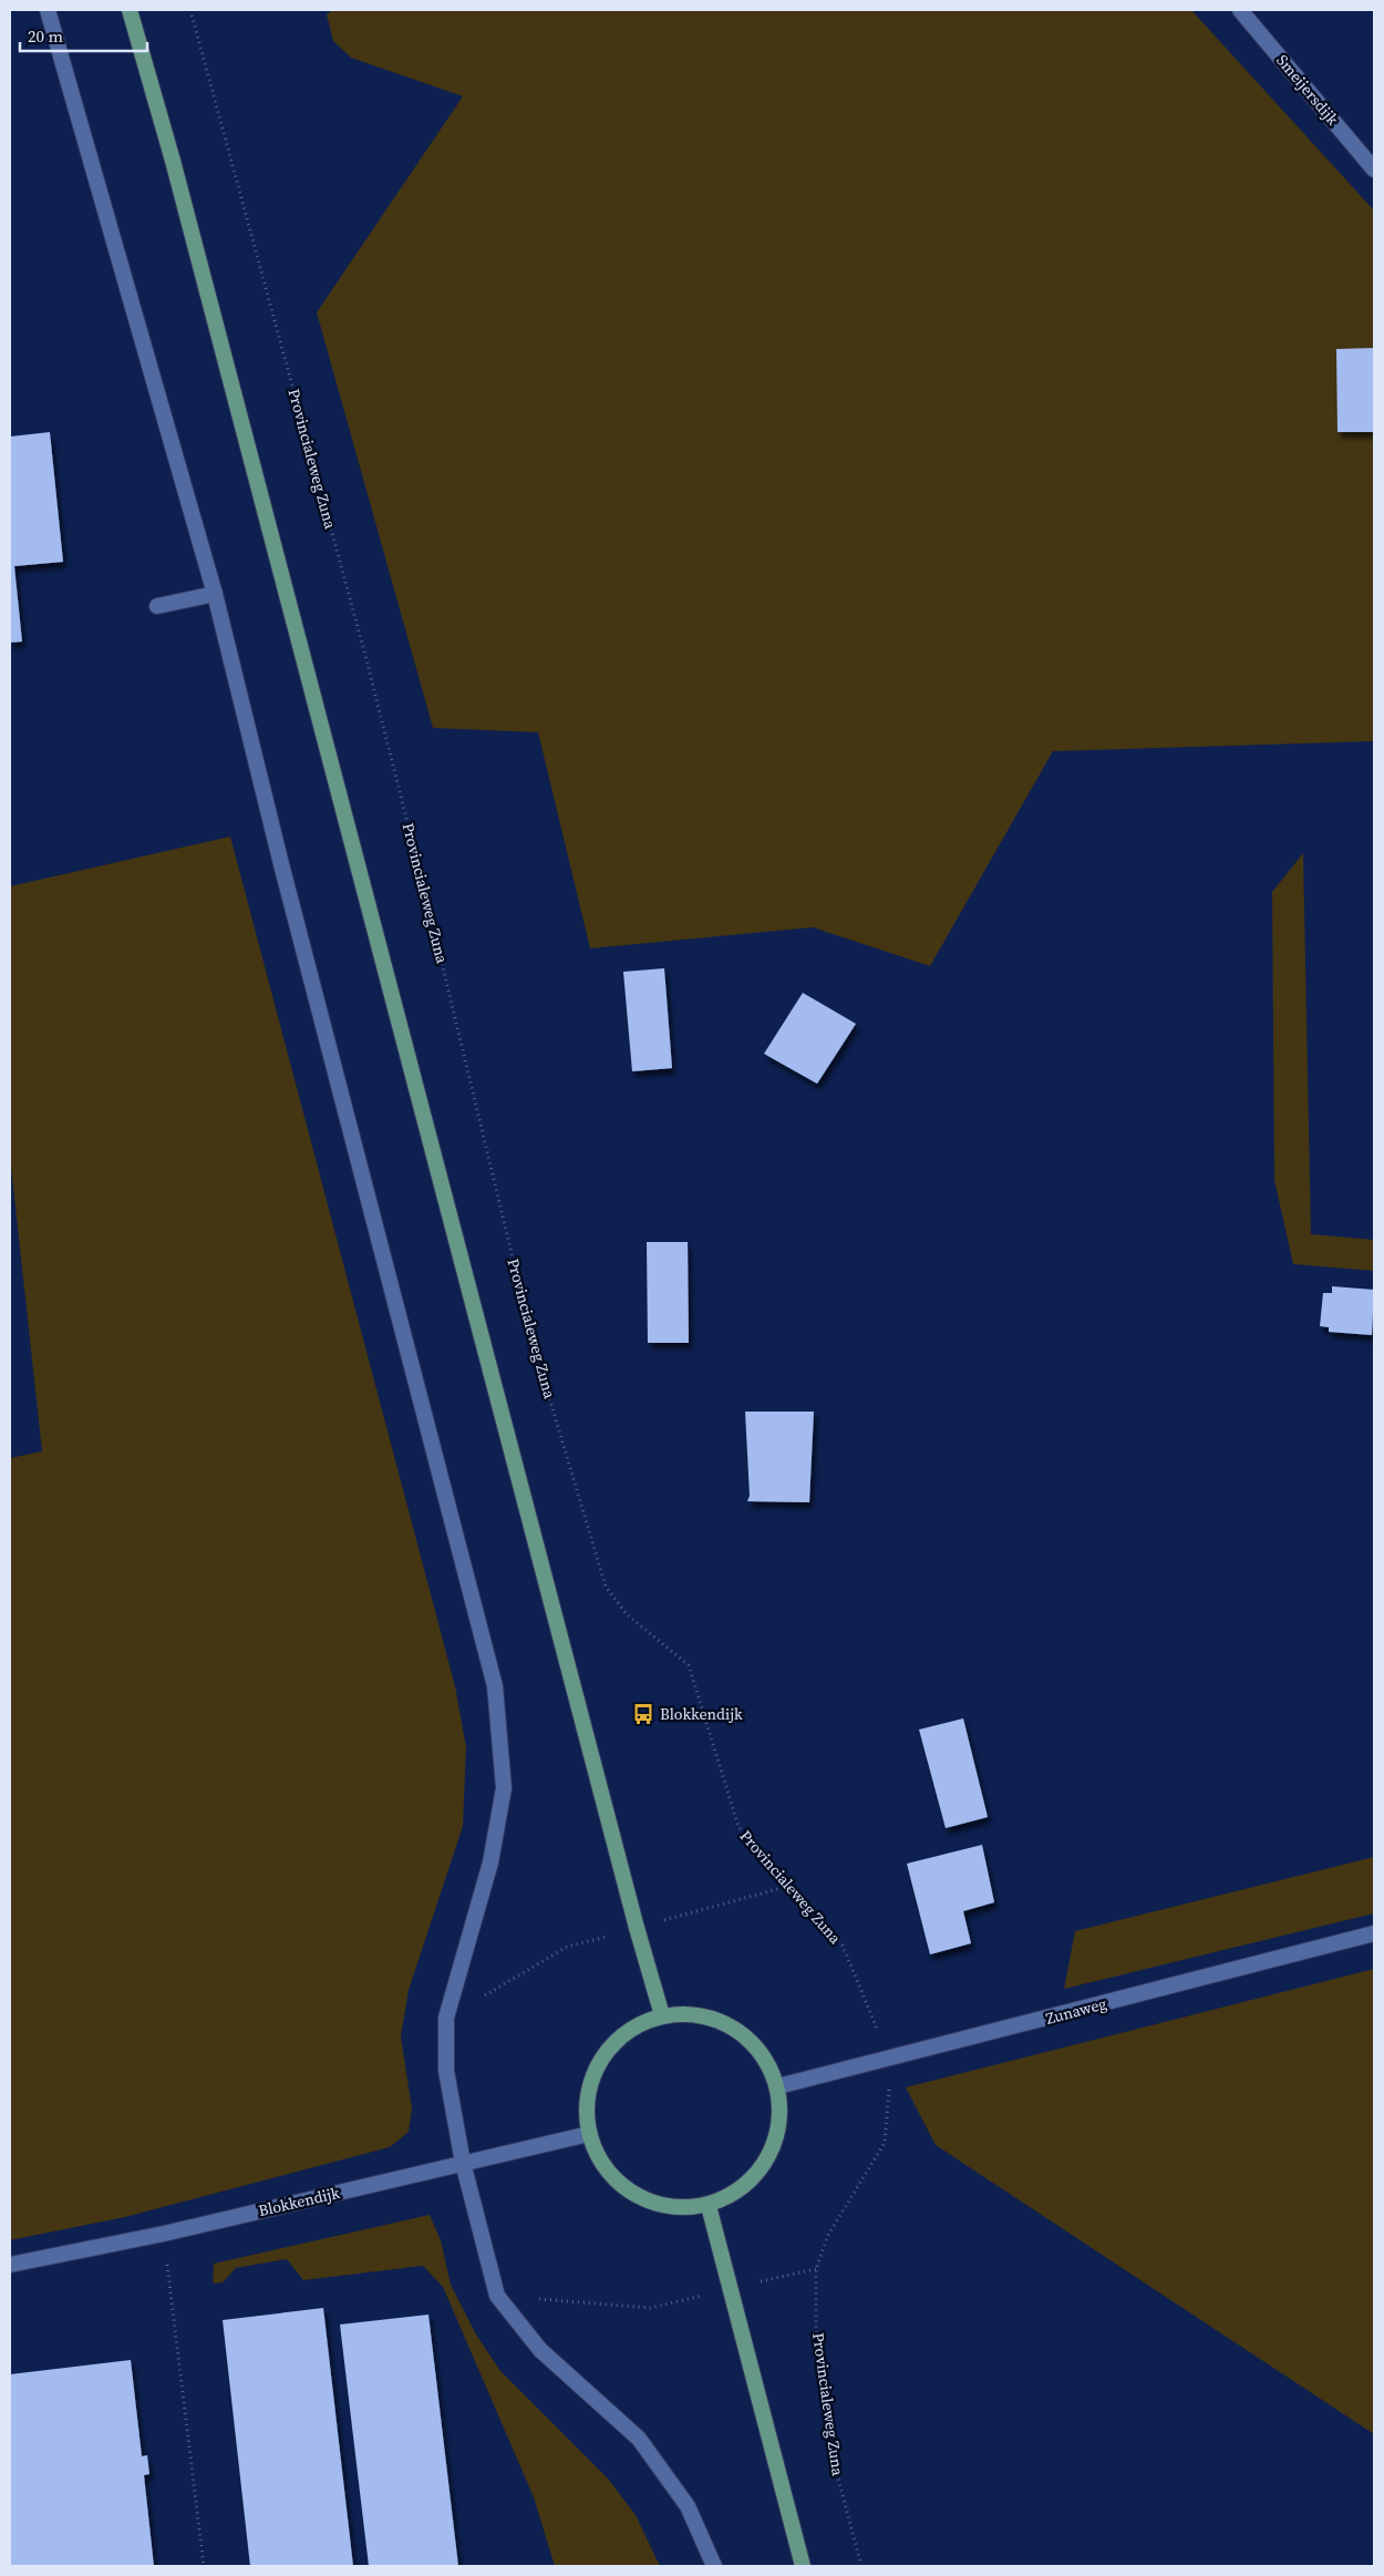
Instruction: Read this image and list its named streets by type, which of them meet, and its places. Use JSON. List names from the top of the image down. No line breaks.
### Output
{"streets":{"street":["Smeijersdijk","Zunaweg","Blokkendijk"],"path":["Provincialeweg Zuna"]},"crossings":[["Provincialeweg Zuna","Zunaweg"],["Zunaweg","Blokkendijk"]],"places":{"bus stop":["Blokkendijk"]},"scale_bar":"20 m"}
